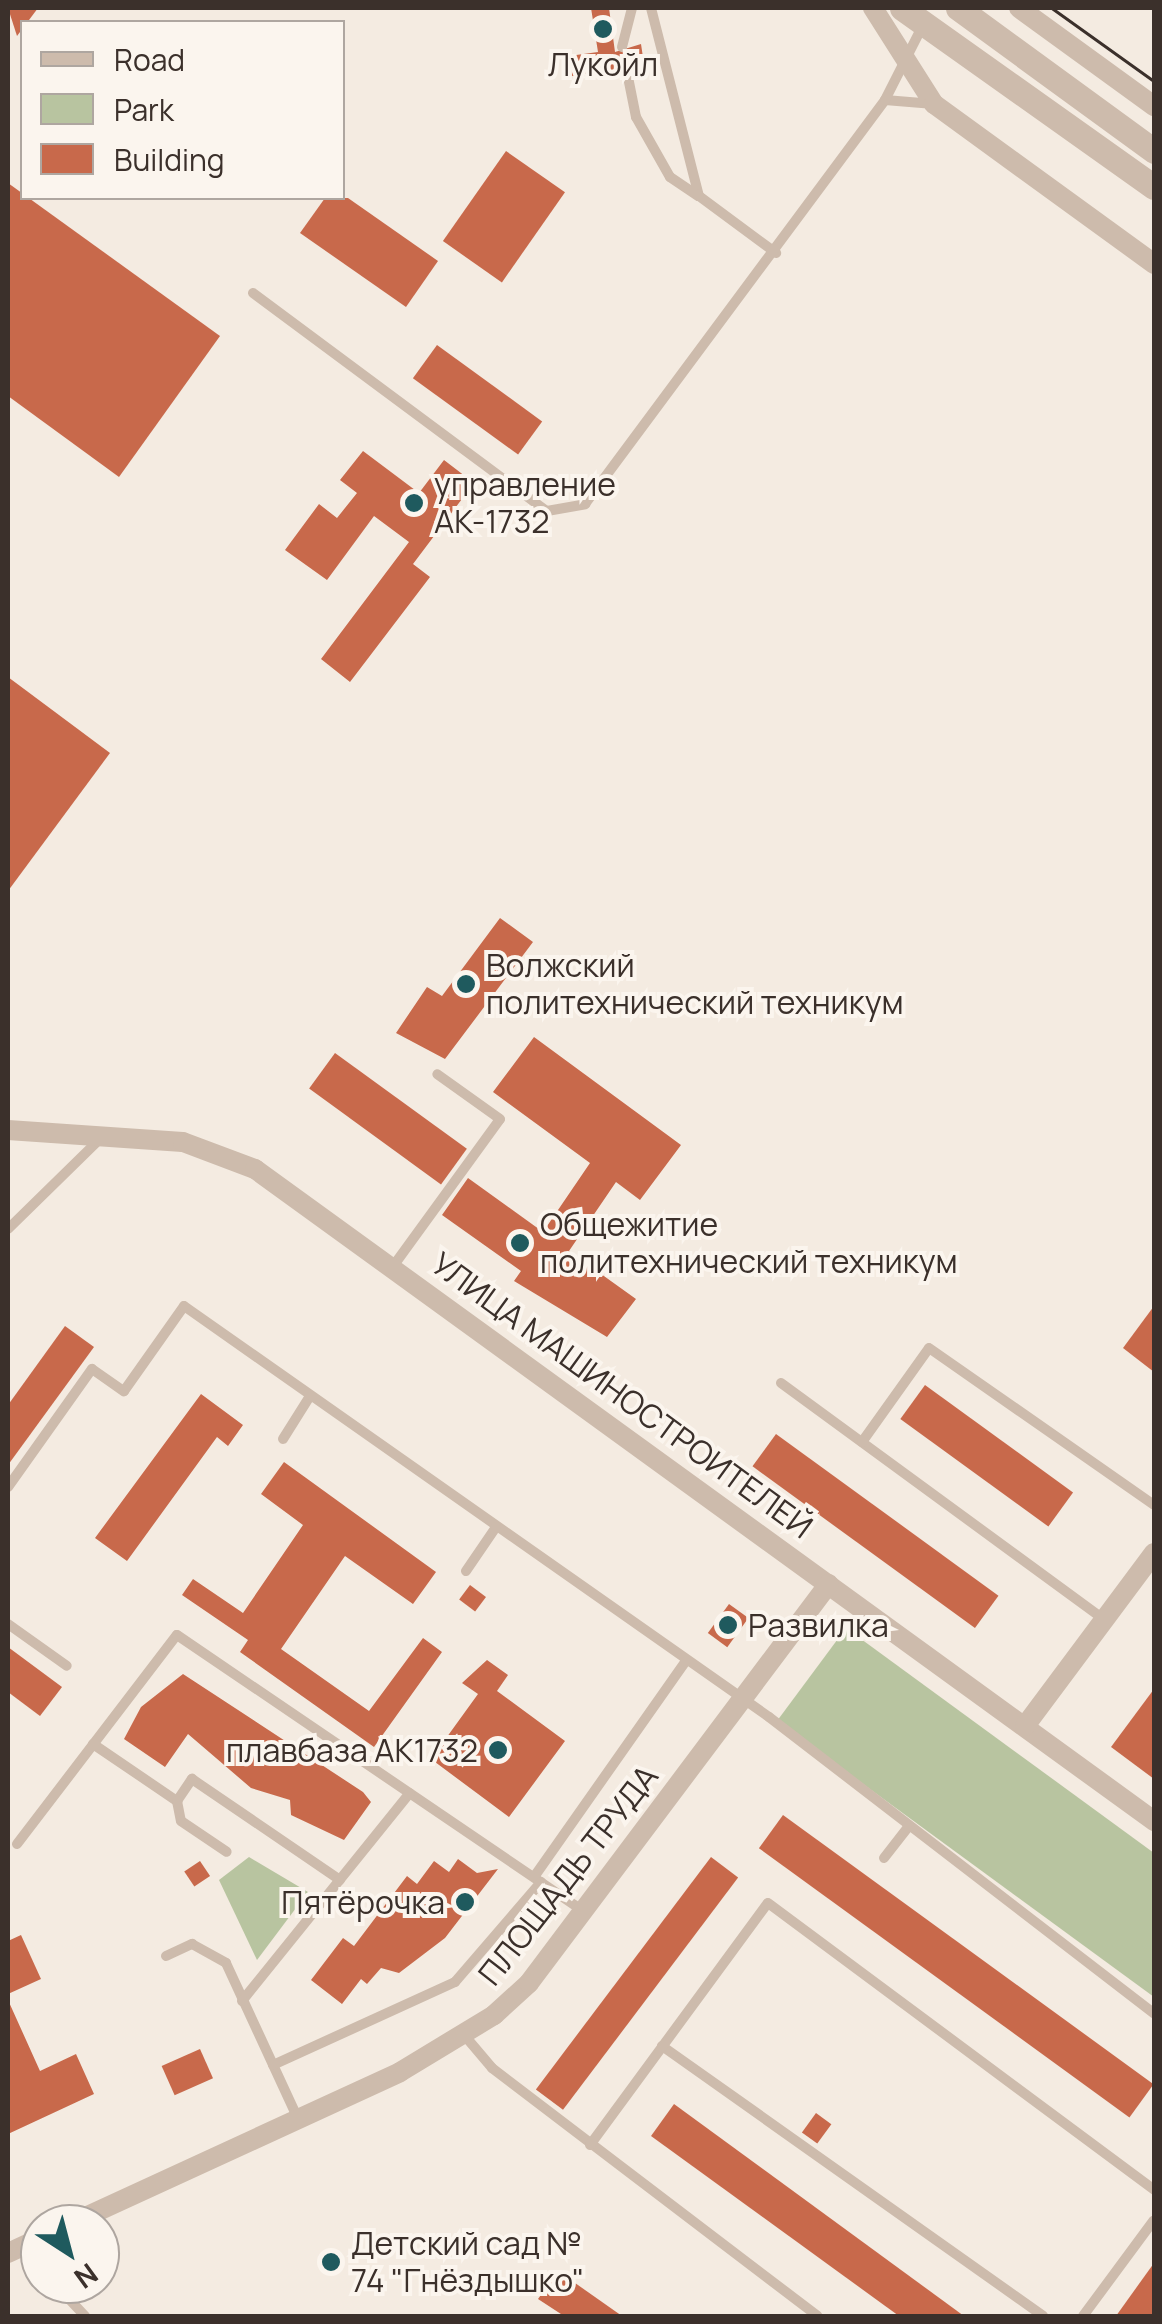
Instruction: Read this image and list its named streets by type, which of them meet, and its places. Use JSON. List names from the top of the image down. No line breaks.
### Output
{"streets":{"street":["УЛИЦА МАШИНОСТРОИТЕЛЕЙ","ПЛОЩАДЬ ТРУДА"]},"crossings":[["УЛИЦА МАШИНОСТРОИТЕЛЕЙ","ПЛОЩАДЬ ТРУДА"]],"places":["Лукойл","управление AK-1732","Волжский политехнический техникум","Общежитие политехнический техникум","Развилка","плавбаза АК1732","Пятёрочка","Детский сад № 74 \"Гнёздышко\""],"legend":["Road","Park","Building"],"north":"bottom right"}
